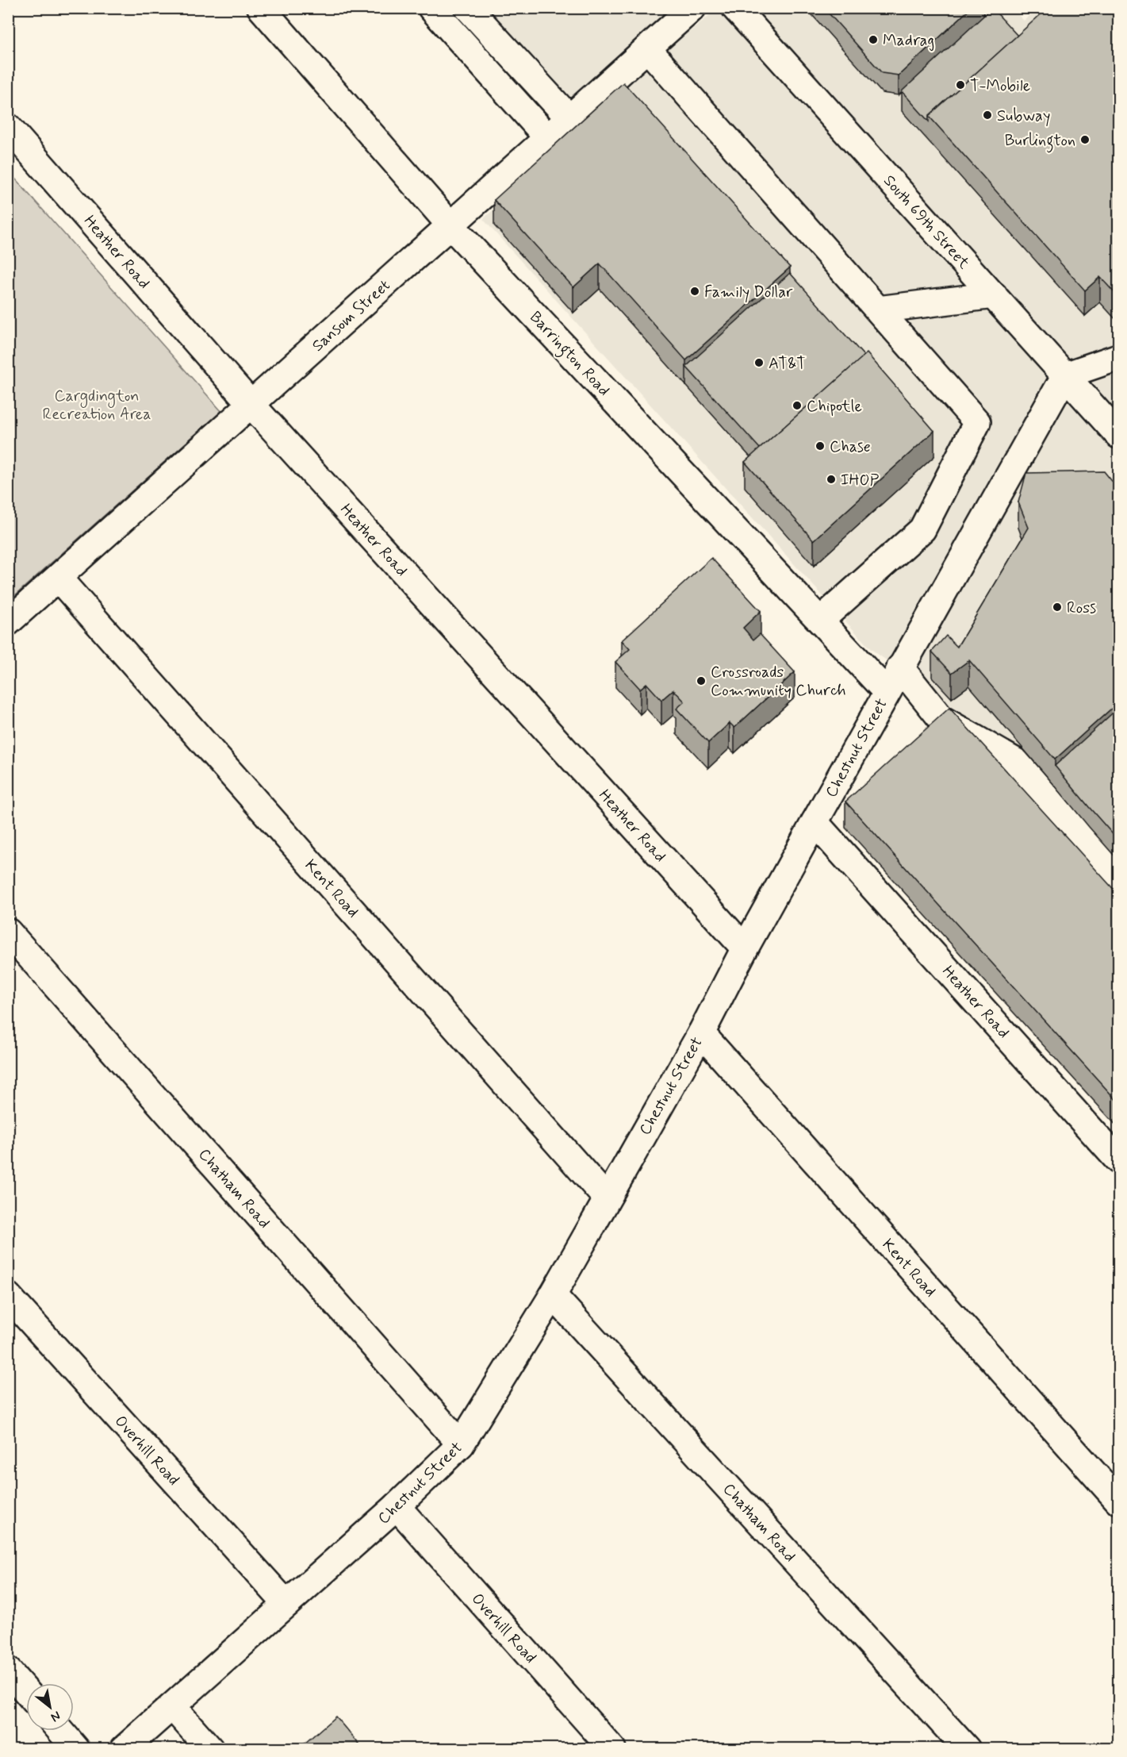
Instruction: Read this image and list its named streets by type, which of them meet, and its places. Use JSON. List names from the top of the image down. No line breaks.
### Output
{"streets":{"street":["South 69th Street","Heather Road","Sansom Street","Barrington Road","Chestnut Street","Kent Road","Chatham Road","Overhill Road"]},"crossings":[["South 69th Street","Chestnut Street"],["Heather Road","Sansom Street"],["Heather Road","Chestnut Street"],["Sansom Street","Barrington Road"],["Sansom Street","Kent Road"],["Barrington Road","Chestnut Street"],["Chestnut Street","Kent Road"],["Chestnut Street","Chatham Road"],["Chestnut Street","Overhill Road"]],"parks":["Cargdington Recreation Area"],"places":["Madrag","T-Mobile","Subway","Burlington","Family Dollar","AT&T","Chipotle","Chase","IHOP","Ross","Crossroads Community Church"],"north":"bottom right"}
